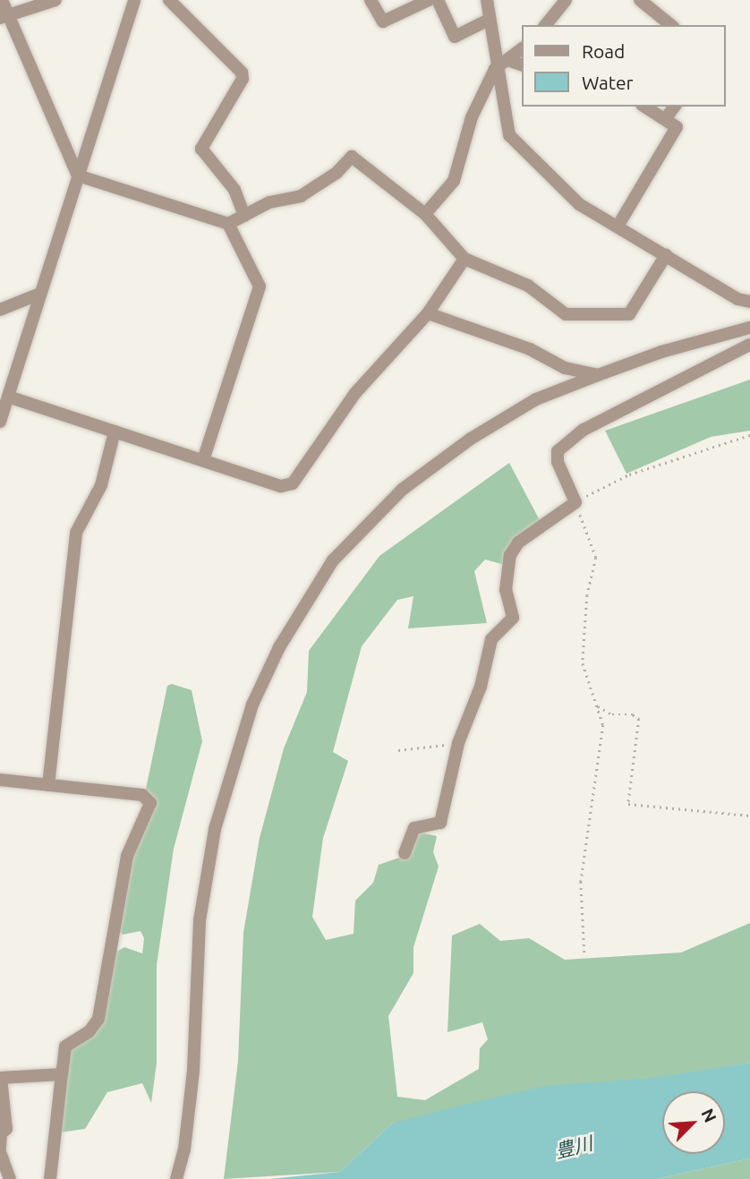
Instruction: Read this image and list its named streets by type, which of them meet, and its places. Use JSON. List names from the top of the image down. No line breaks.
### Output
{"water":["豊川"],"legend":["Road","Water"],"north":"top right"}
